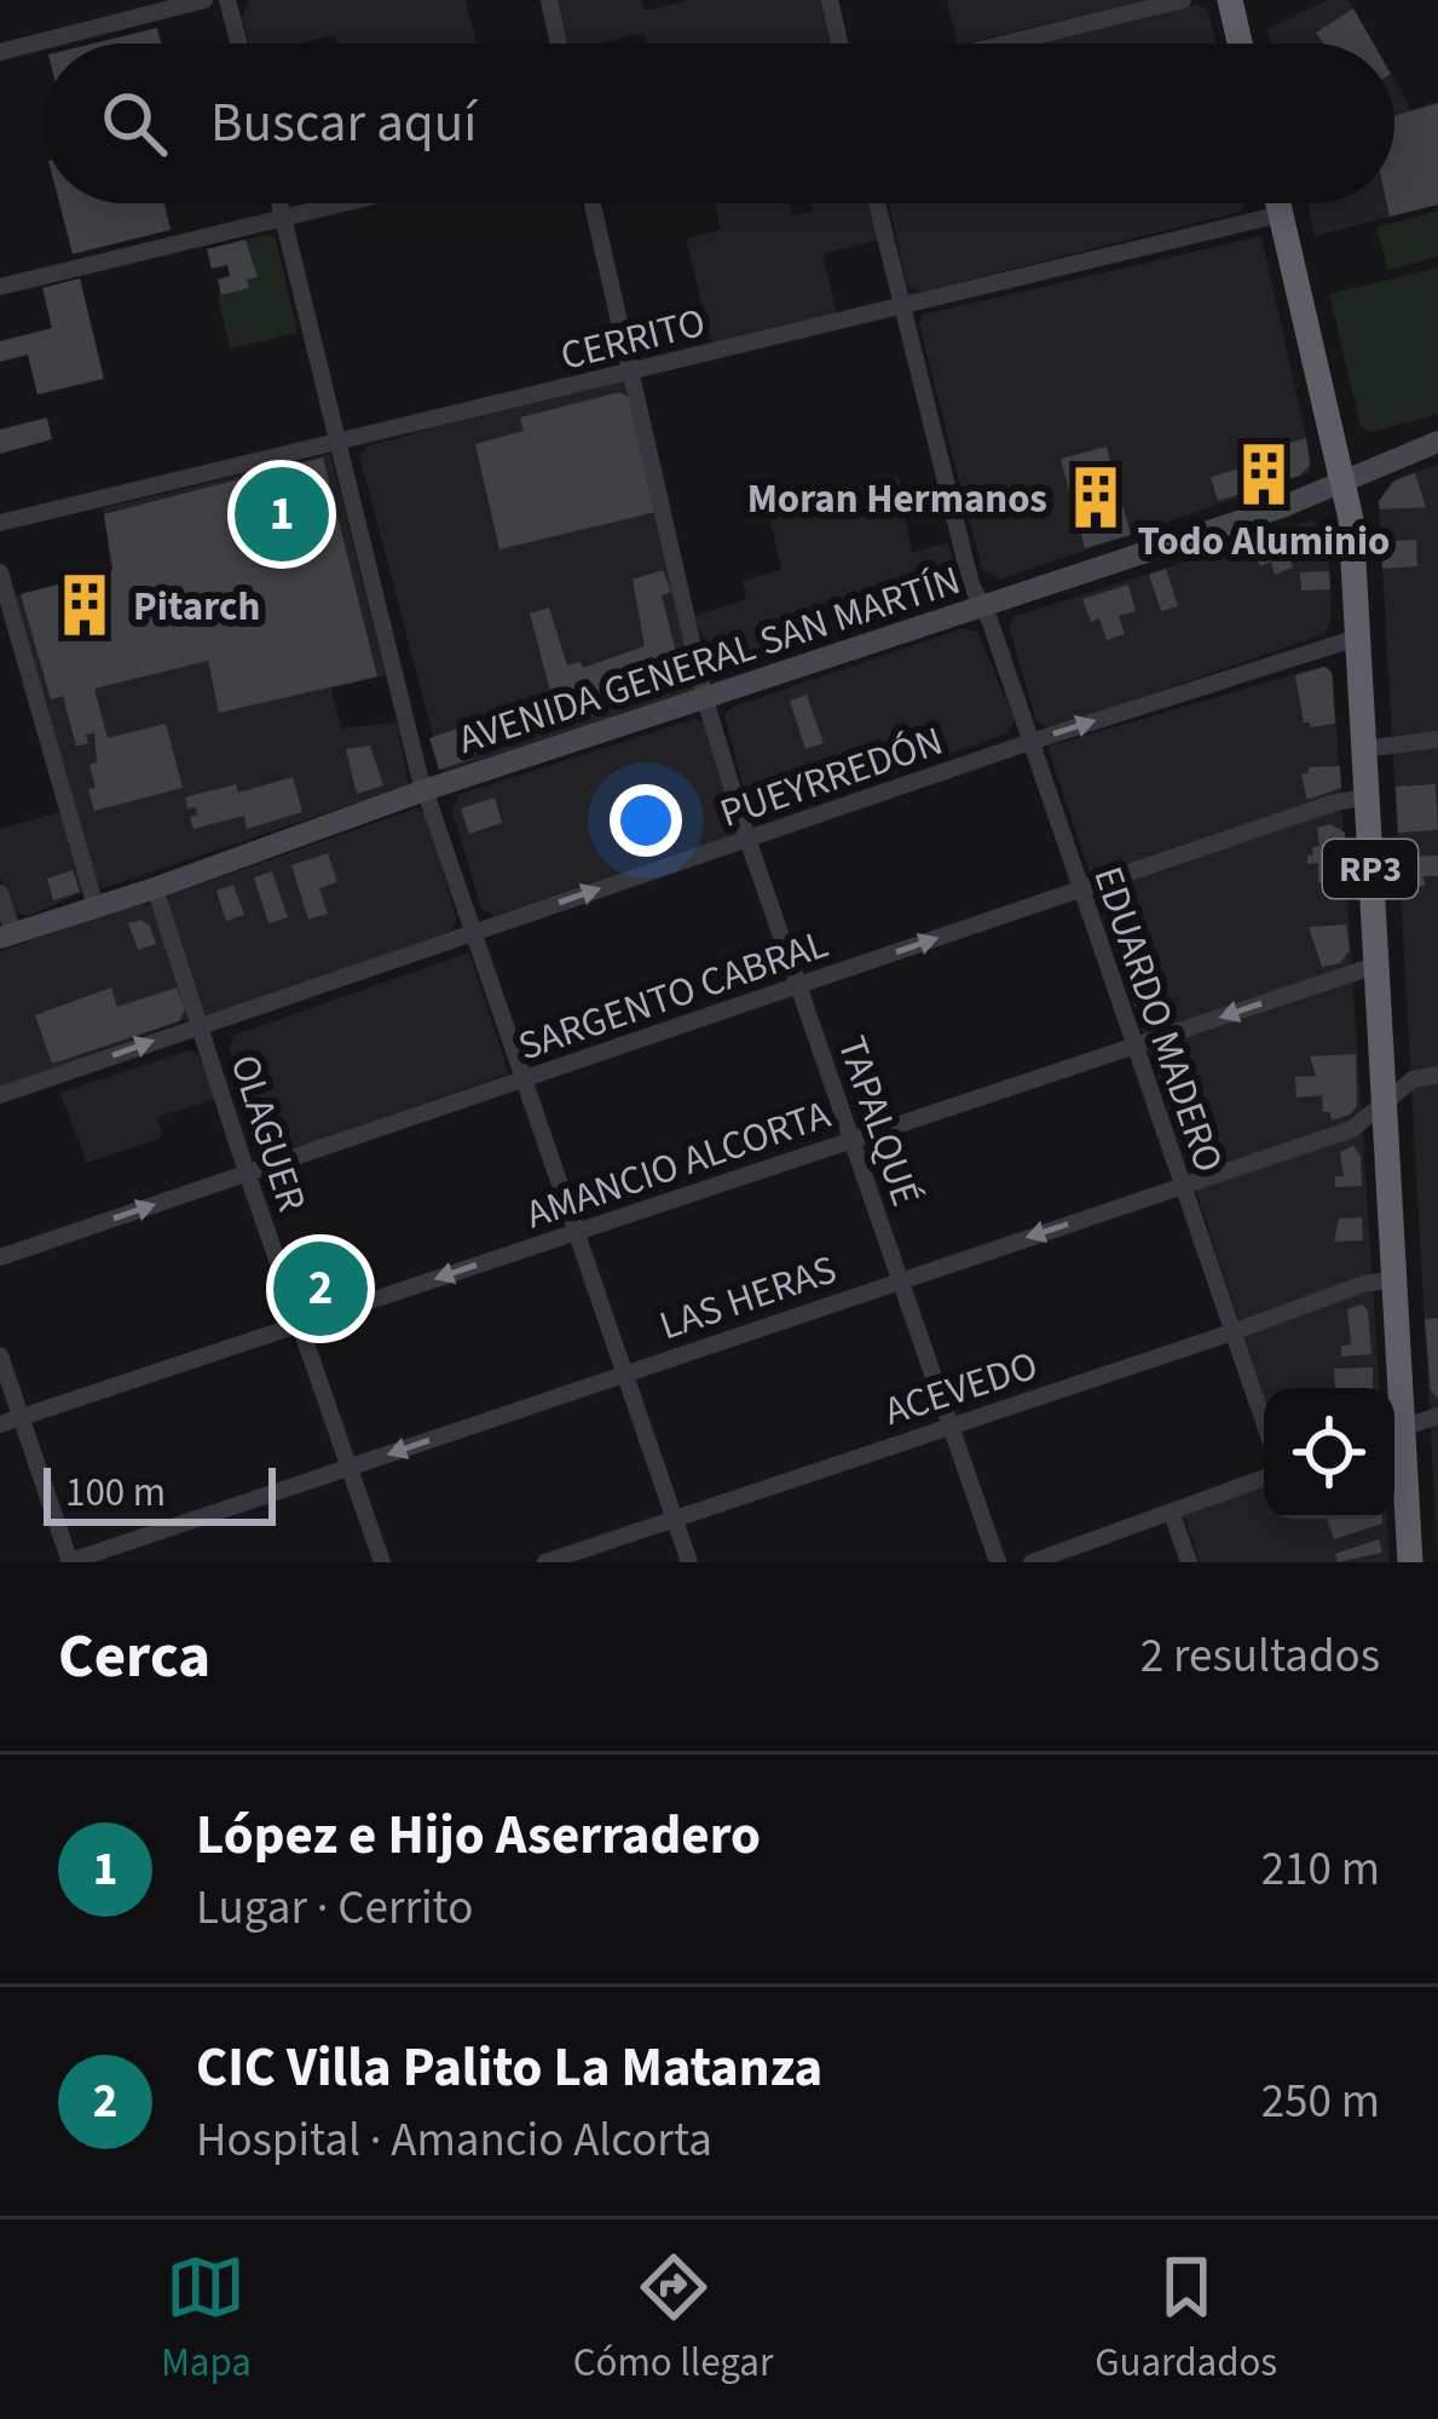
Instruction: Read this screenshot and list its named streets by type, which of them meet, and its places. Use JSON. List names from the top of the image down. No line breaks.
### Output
{"streets":{"highway":["RP3"],"main road":["AVENIDA GENERAL SAN MARTÍN"],"street":["CERRITO","PUEYRREDÓN","SARGENTO CABRAL","EDUARDO MADERO","TAPALQUÉ","OLAGUER","AMANCIO ALCORTA","LAS HERAS","ACEVEDO"]},"crossings":[["CERRITO","RP3"],["CERRITO","EDUARDO MADERO"],["CERRITO","TAPALQUÉ"],["AVENIDA GENERAL SAN MARTÍN","RP3"],["AVENIDA GENERAL SAN MARTÍN","EDUARDO MADERO"],["AVENIDA GENERAL SAN MARTÍN","TAPALQUÉ"],["AVENIDA GENERAL SAN MARTÍN","OLAGUER"],["PUEYRREDÓN","RP3"],["PUEYRREDÓN","EDUARDO MADERO"],["PUEYRREDÓN","TAPALQUÉ"],["PUEYRREDÓN","OLAGUER"],["RP3","SARGENTO CABRAL"],["RP3","AMANCIO ALCORTA"],["RP3","LAS HERAS"],["RP3","ACEVEDO"],["SARGENTO CABRAL","EDUARDO MADERO"],["SARGENTO CABRAL","TAPALQUÉ"],["SARGENTO CABRAL","OLAGUER"],["EDUARDO MADERO","AMANCIO ALCORTA"],["EDUARDO MADERO","LAS HERAS"],["EDUARDO MADERO","ACEVEDO"],["TAPALQUÉ","AMANCIO ALCORTA"],["TAPALQUÉ","LAS HERAS"],["TAPALQUÉ","ACEVEDO"],["OLAGUER","AMANCIO ALCORTA"],["OLAGUER","LAS HERAS"]],"one_way":["PUEYRREDÓN","SARGENTO CABRAL","AMANCIO ALCORTA","LAS HERAS"],"places":{"building":["Todo Aluminio","Moran Hermanos","Pitarch"]},"scale_bar":"100 m","page":{"search":"Buscar aquí","pins":["1","2"],"scale":"100 m","heading":["Cerca","2 resultados"],"list":[{"mark":"1","name":"López e Hijo Aserradero","note":"Lugar · Cerrito","value":"210 m"},{"mark":"2","name":"CIC Villa Palito La Matanza","note":"Hospital · Amancio Alcorta","value":"250 m"}],"nav":["Mapa","Cómo llegar","Guardados"]}}
